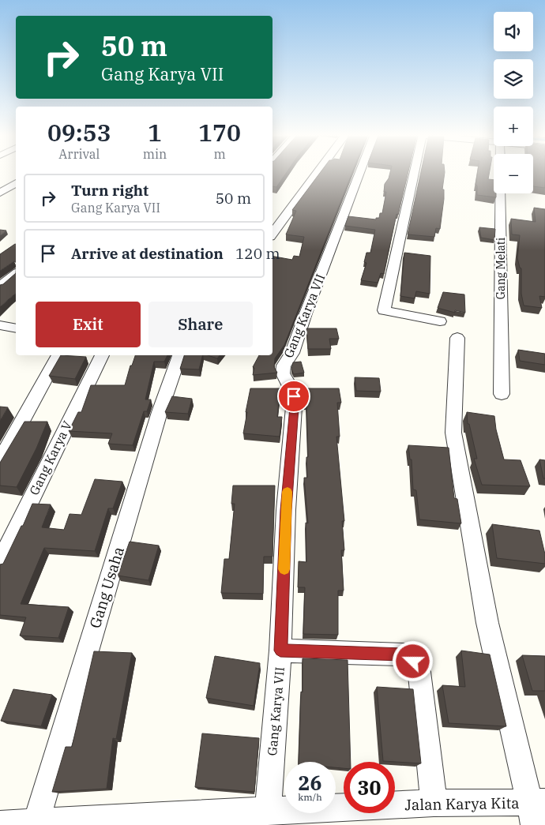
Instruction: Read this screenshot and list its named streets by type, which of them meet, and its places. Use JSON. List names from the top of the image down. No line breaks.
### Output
{"streets":{"street":["Gang Melati","Gang Karya VII","Gang Karya V","Gang Usaha","Jalan Karya Kita"]},"crossings":[["Gang Karya VII","Jalan Karya Kita"],["Gang Usaha","Jalan Karya Kita"]],"page":{"map_buttons":["+","−"],"turn":["50 m","Gang Karya VII"],"eta":["09:53","Arrival","1","min","170","m"],"list":[{"name":"Turn right","note":"Gang Karya VII","value":"50 m"},{"name":"Arrive at destination","value":"120 m"}],"buttons":["Exit","Share"],"speed":"26 km/h","limit":"30"}}
